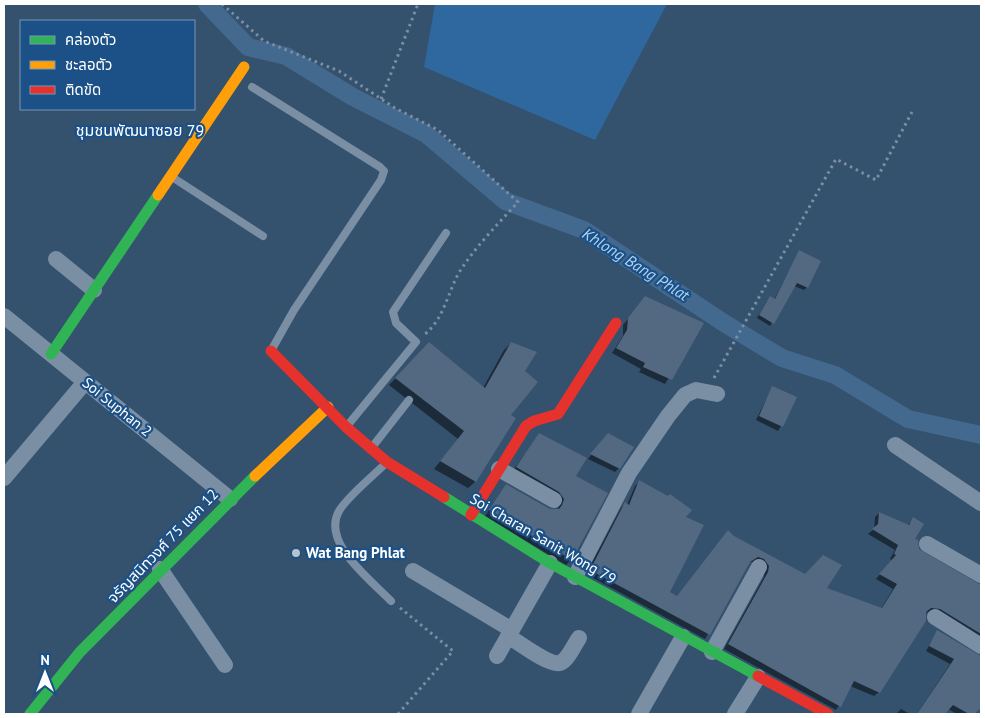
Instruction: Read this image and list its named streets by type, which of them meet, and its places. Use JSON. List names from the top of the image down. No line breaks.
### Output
{"streets":{"street":["Soi Suphan 2","Soi Charan Sanit Wong 79","จรัญสนิทวงศ์ 75 แยก 12"]},"crossings":[["Soi Suphan 2","จรัญสนิทวงศ์ 75 แยก 12"],["Soi Charan Sanit Wong 79","จรัญสนิทวงศ์ 75 แยก 12"]],"districts":["ชุมชนพัฒนาซอย 79"],"water":["Khlong Bang Phlat"],"places":["Wat Bang Phlat"],"legend":["คล่องตัว","ชะลอตัว","ติดขัด"],"north":"top"}
